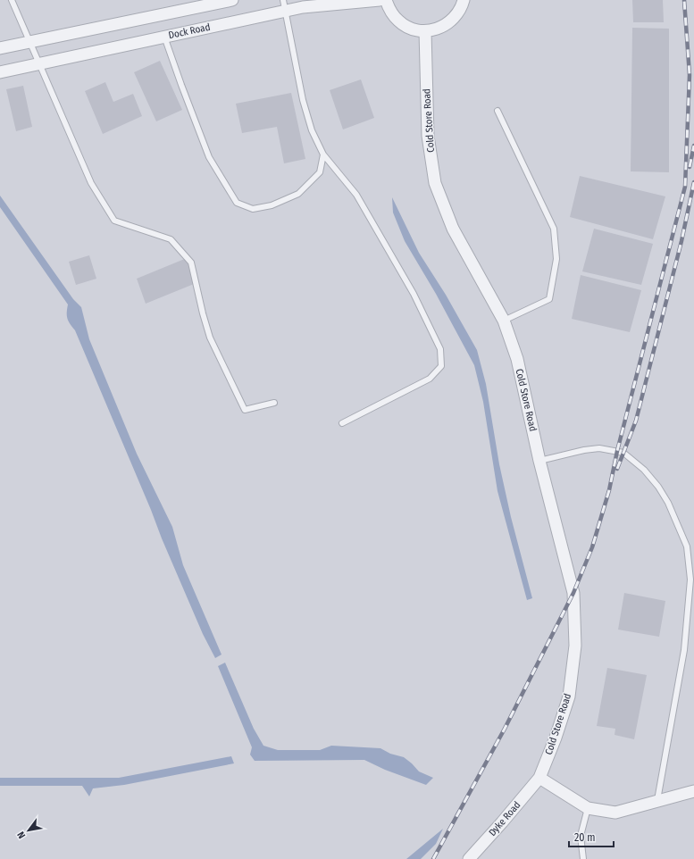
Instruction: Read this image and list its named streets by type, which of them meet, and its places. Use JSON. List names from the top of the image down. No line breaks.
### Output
{"streets":{"street":["Dock Road","Cold Store Road","Dyke Road"]},"crossings":[["Cold Store Road","Dyke Road"]],"scale_bar":"20 m","north":"bottom left"}
